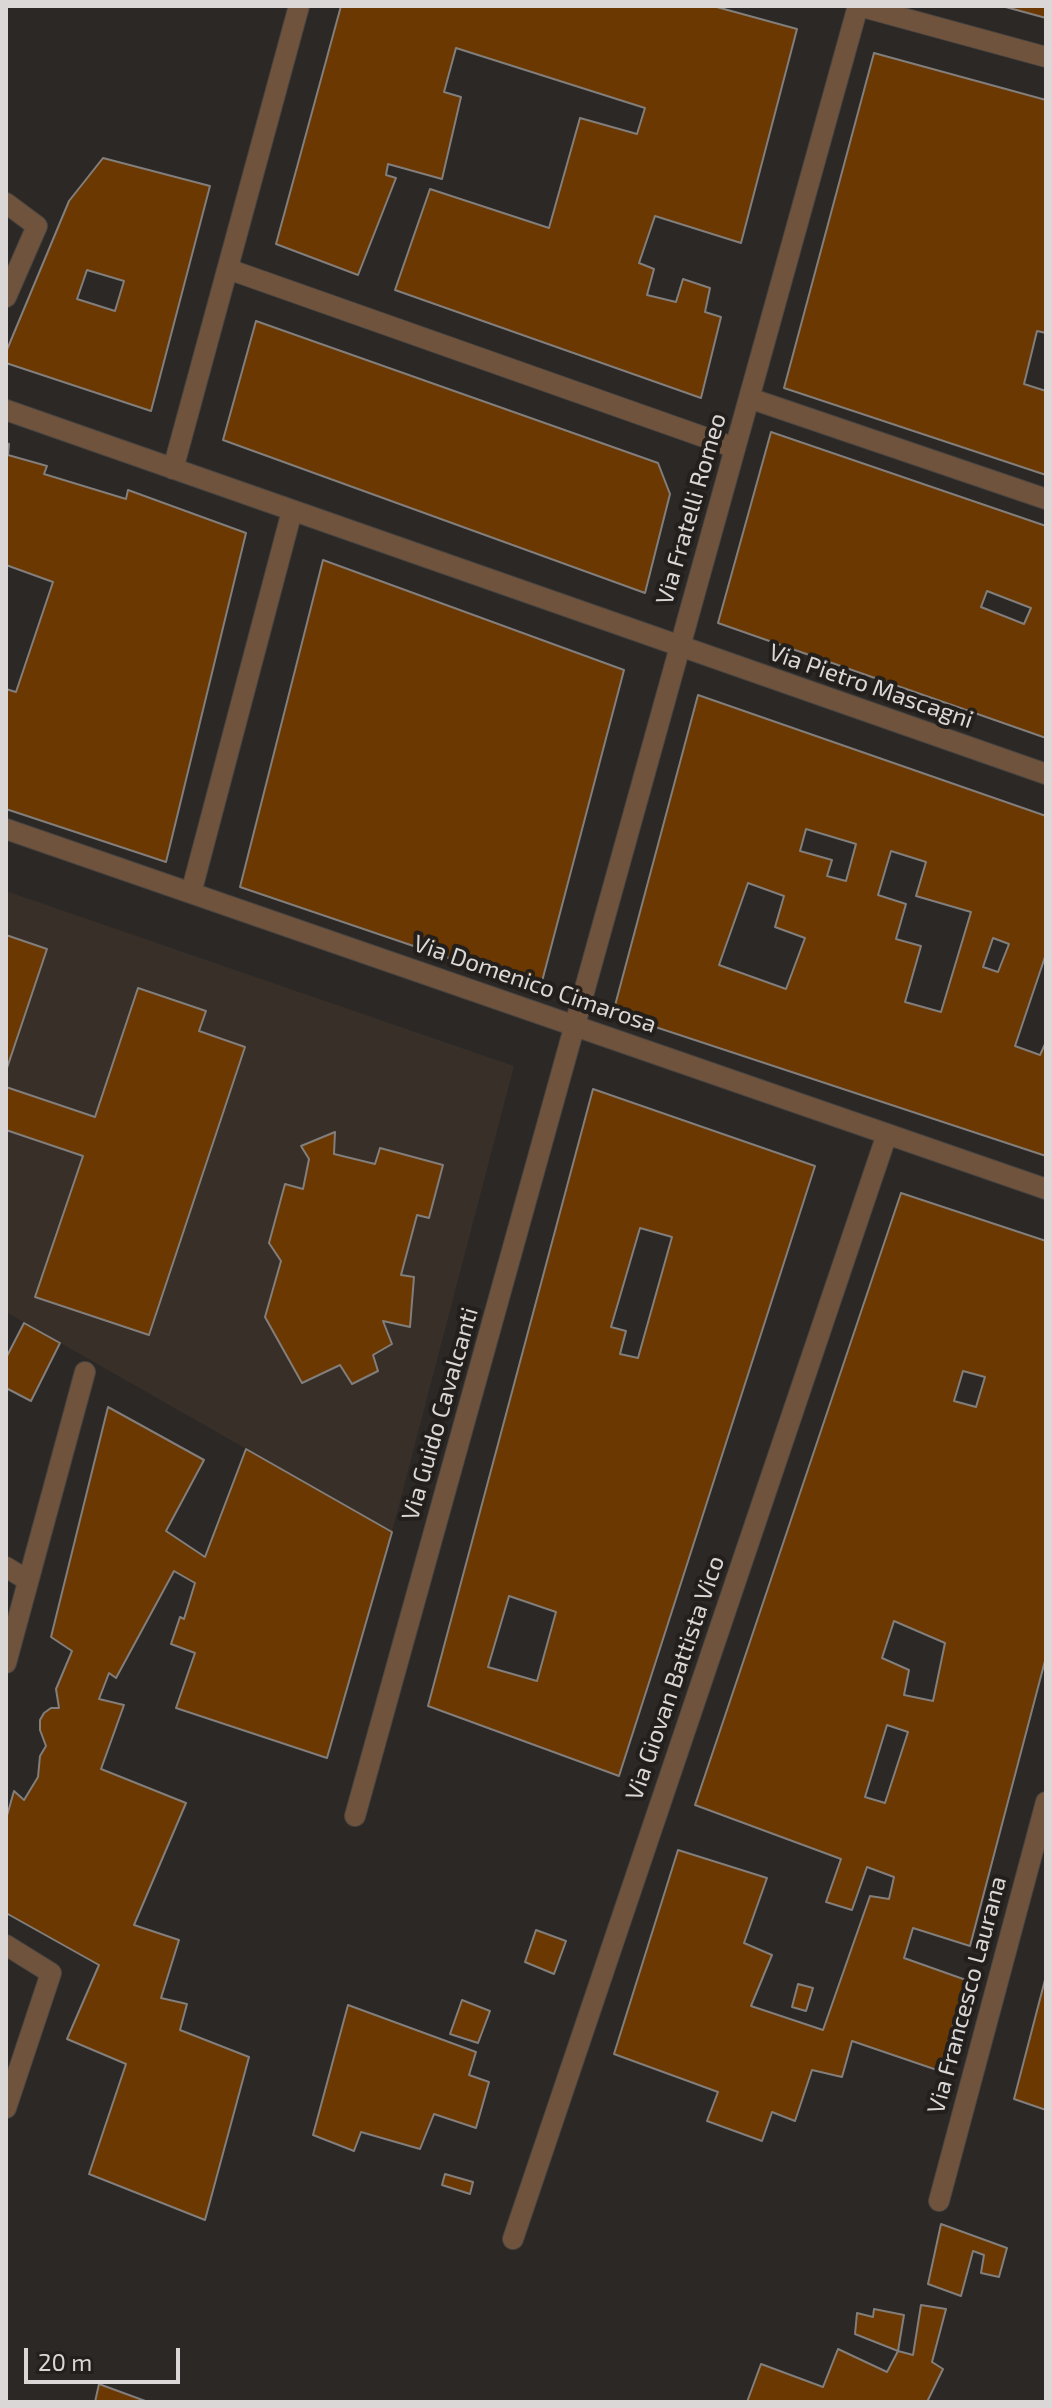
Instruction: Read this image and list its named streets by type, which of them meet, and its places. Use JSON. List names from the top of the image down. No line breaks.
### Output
{"streets":{"street":["Via Fratelli Romeo","Via Pietro Mascagni","Via Domenico Cimarosa","Via Guido Cavalcanti","Via Giovan Battista Vico","Via Francesco Laurana"]},"crossings":[["Via Fratelli Romeo","Via Pietro Mascagni"],["Via Fratelli Romeo","Via Domenico Cimarosa"],["Via Fratelli Romeo","Via Guido Cavalcanti"],["Via Domenico Cimarosa","Via Guido Cavalcanti"],["Via Domenico Cimarosa","Via Giovan Battista Vico"]],"scale_bar":"20 m"}
